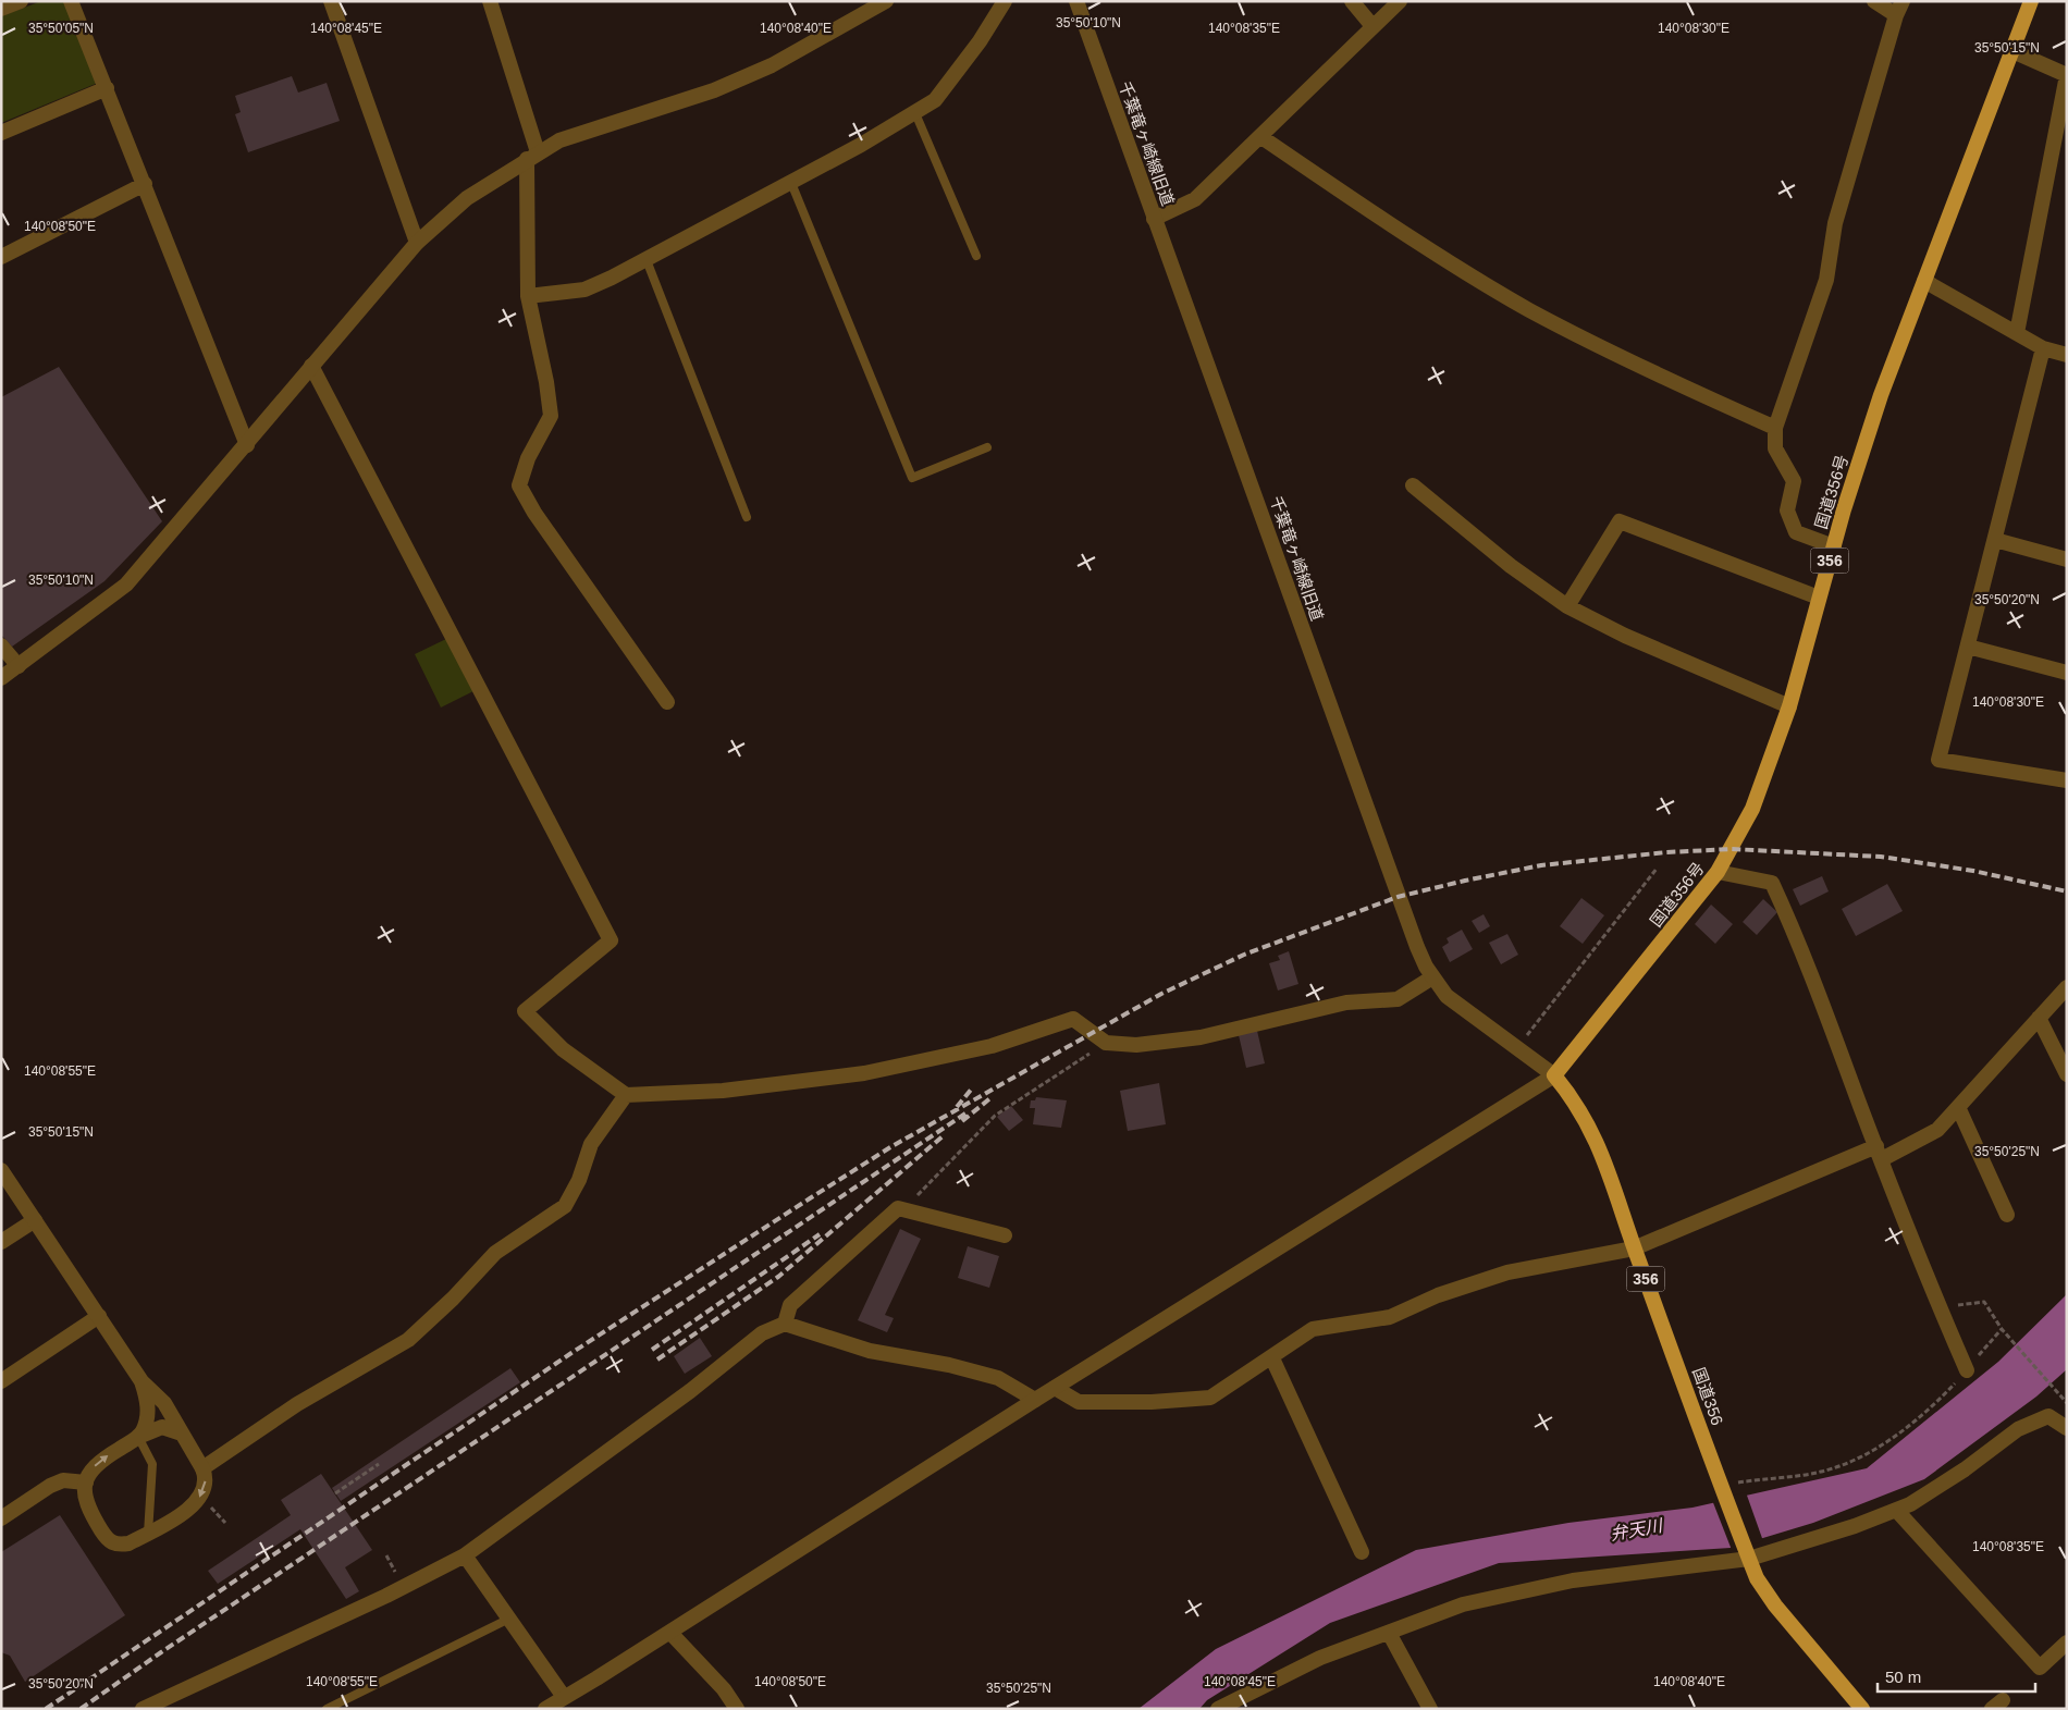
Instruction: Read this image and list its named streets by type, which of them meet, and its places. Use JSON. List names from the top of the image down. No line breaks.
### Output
{"streets":{"highway":["国道356号","356","国道356"],"street":["千葉竜ヶ崎線旧道"]},"crossings":[["千葉竜ヶ崎線旧道","国道356号"],["千葉竜ヶ崎線旧道","国道356"],["国道356号","国道356"]],"water":["弁天川"],"scale_bar":"50 m","coordinates":["35°50'10\"N","140°08'45\"E","140°08'35\"E","140°08'40\"E","140°08'30\"E","35°50'05\"N","35°50'15\"N","140°08'50\"E","35°50'20\"N","140°08'55\"E","35°50'25\"N"]}
